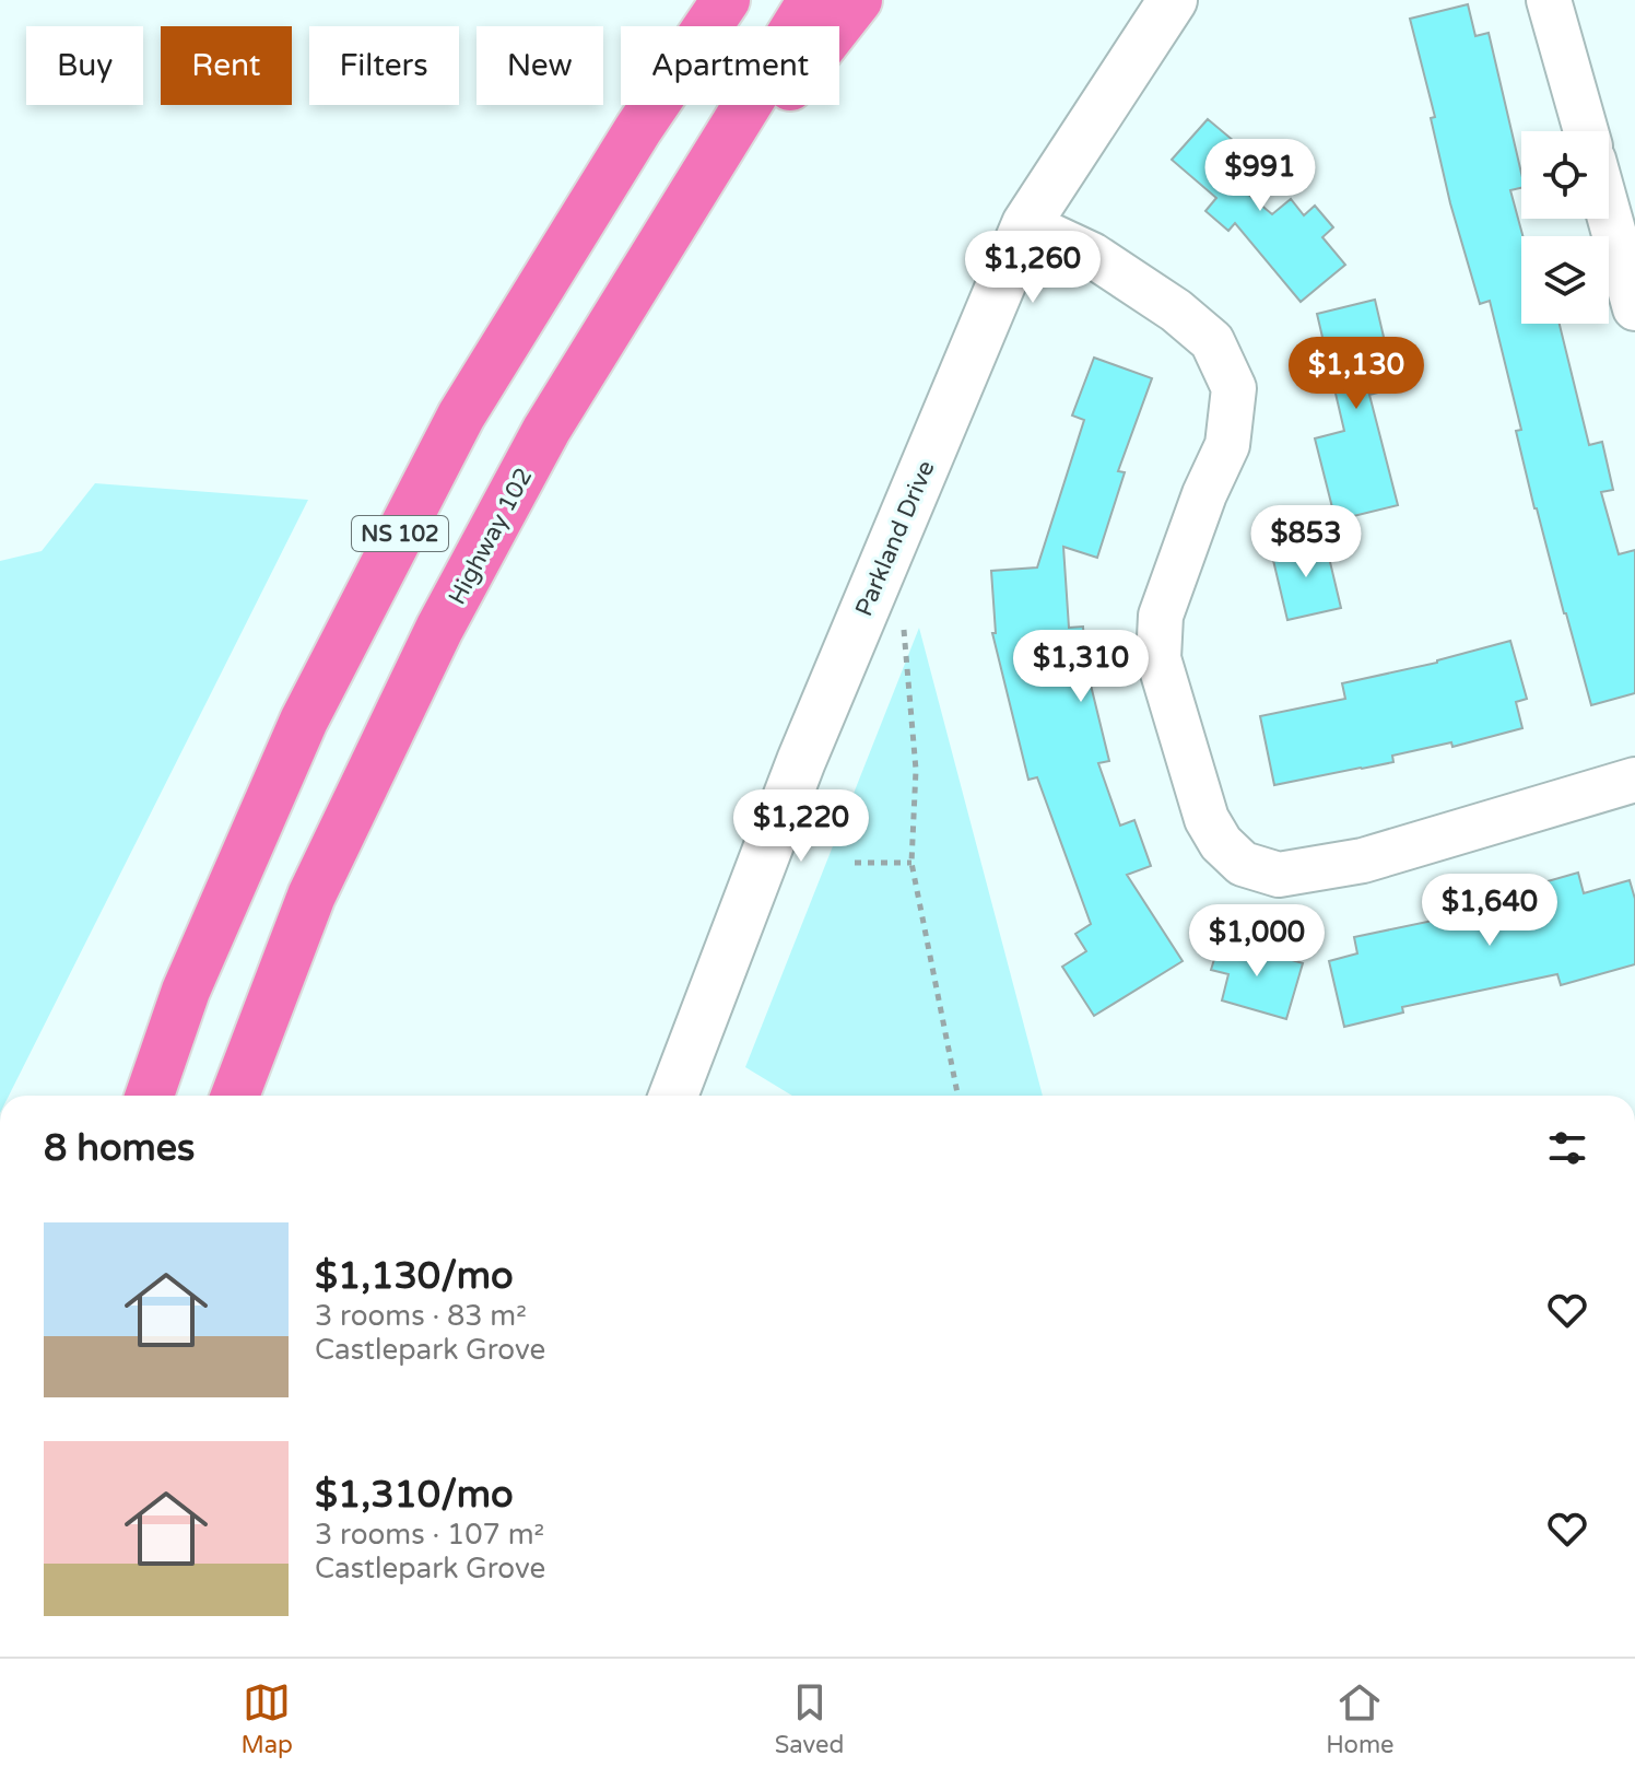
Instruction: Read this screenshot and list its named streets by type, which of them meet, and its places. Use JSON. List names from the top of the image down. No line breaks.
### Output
{"streets":{"highway":["NS 102","Highway 102"],"street":["Parkland Drive"]},"page":{"chip":["Buy","Rent","Filters","New","Apartment"],"price":["$991","$1,260","$1,130","$853","$1,310","$1,220","$1,640","$1,000"],"heading":"8 homes","list":[{"name":"$1,130/mo","note":"3 rooms · 83 m² · Castlepark Grove"},{"name":"$1,310/mo","note":"3 rooms · 107 m² · Castlepark Grove"}],"tabs":["Map","Saved","Home"]}}
